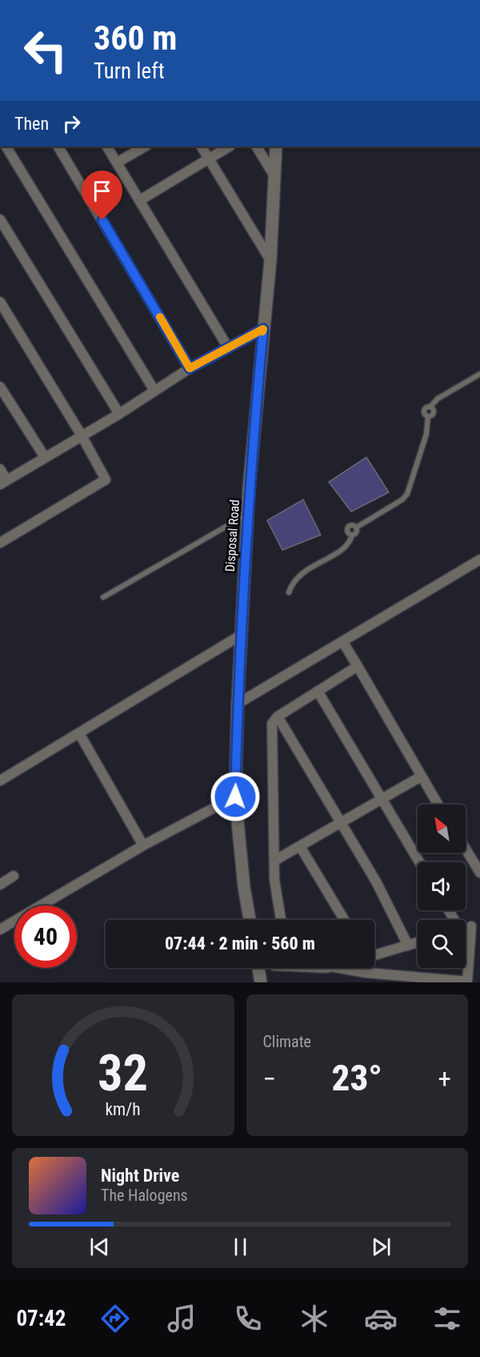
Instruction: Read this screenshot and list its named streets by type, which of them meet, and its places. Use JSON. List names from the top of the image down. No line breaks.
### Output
{"streets":{"street":["Disposal Road"]},"north":"top left","page":{"turn":["360 m","Turn left"],"then":"Then","limit":"40","trip":"07:44 · 2 min · 560 m","tile":"Climate","heat":["−","23°","+"],"song":["Night Drive","The Halogens"],"tabs":"07:42","gauge":["32","km/h"]}}
